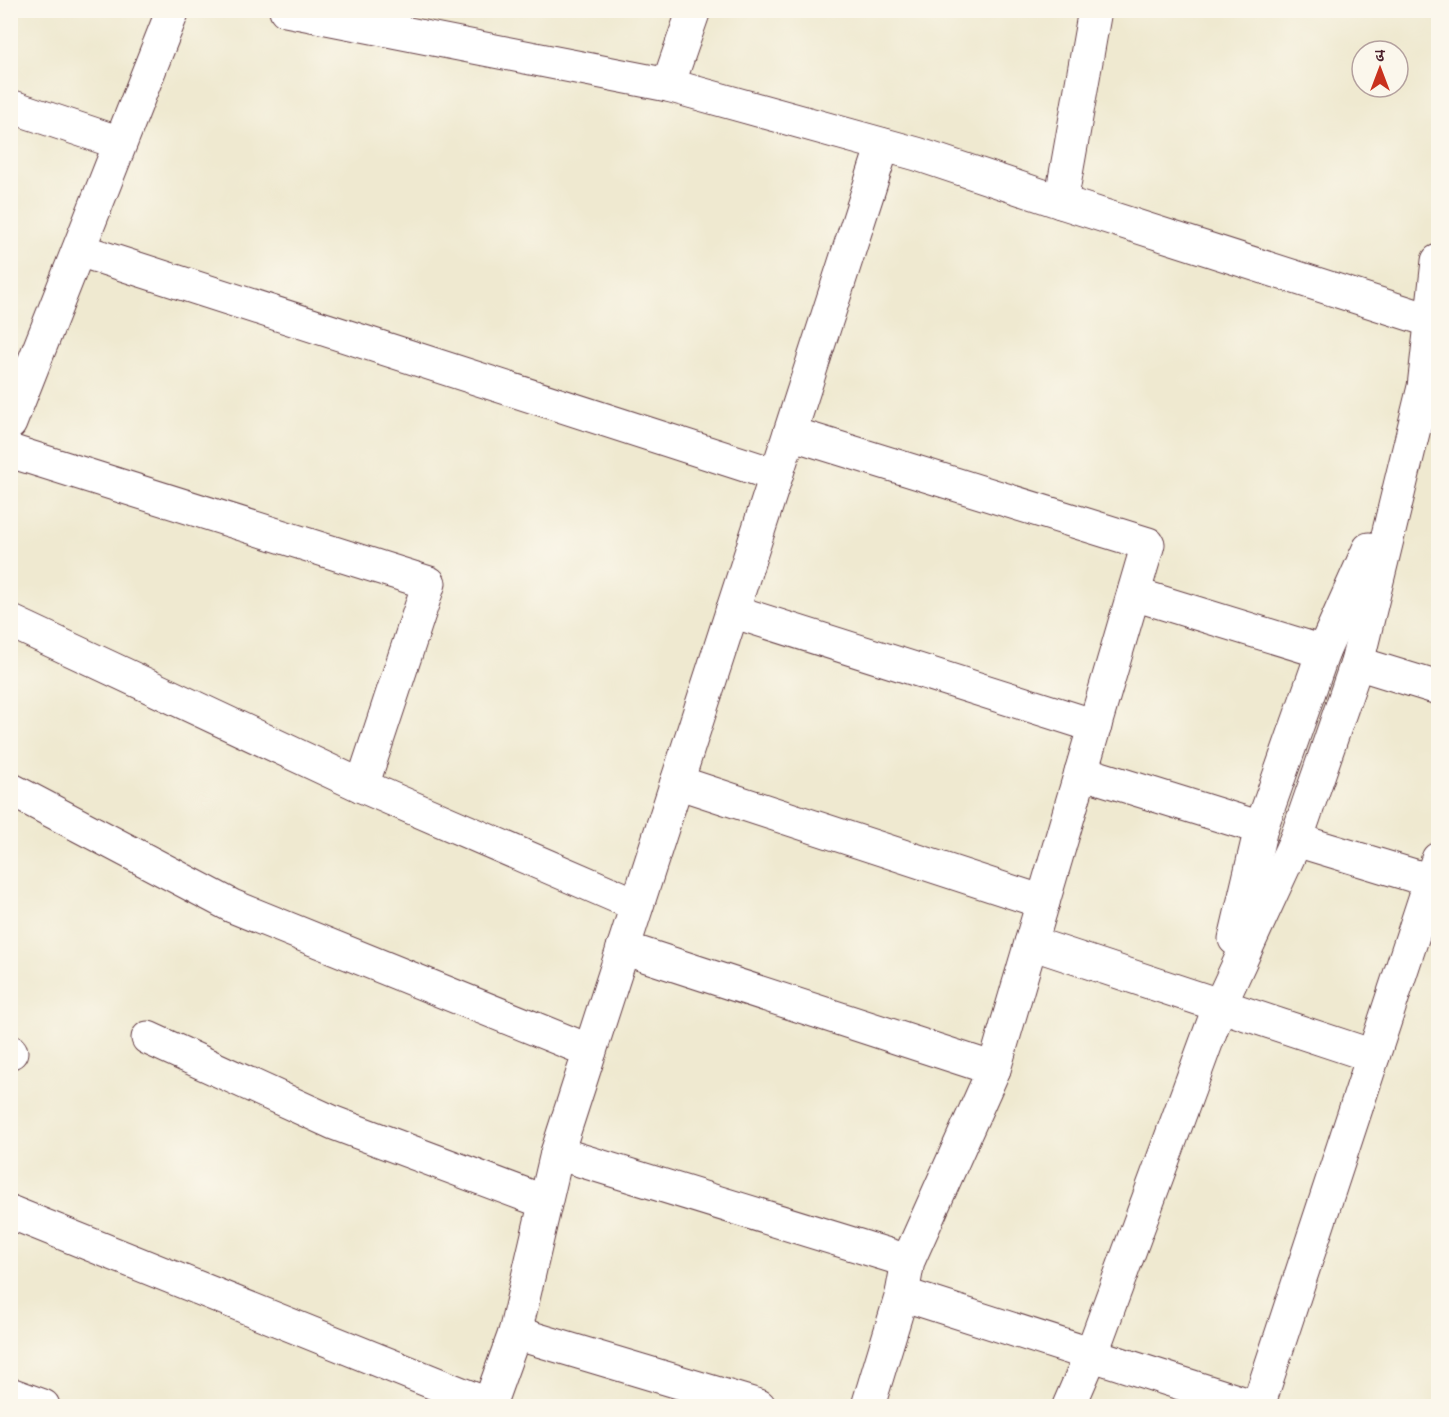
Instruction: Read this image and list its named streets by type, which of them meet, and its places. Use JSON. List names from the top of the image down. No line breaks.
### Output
{"north":"top"}
